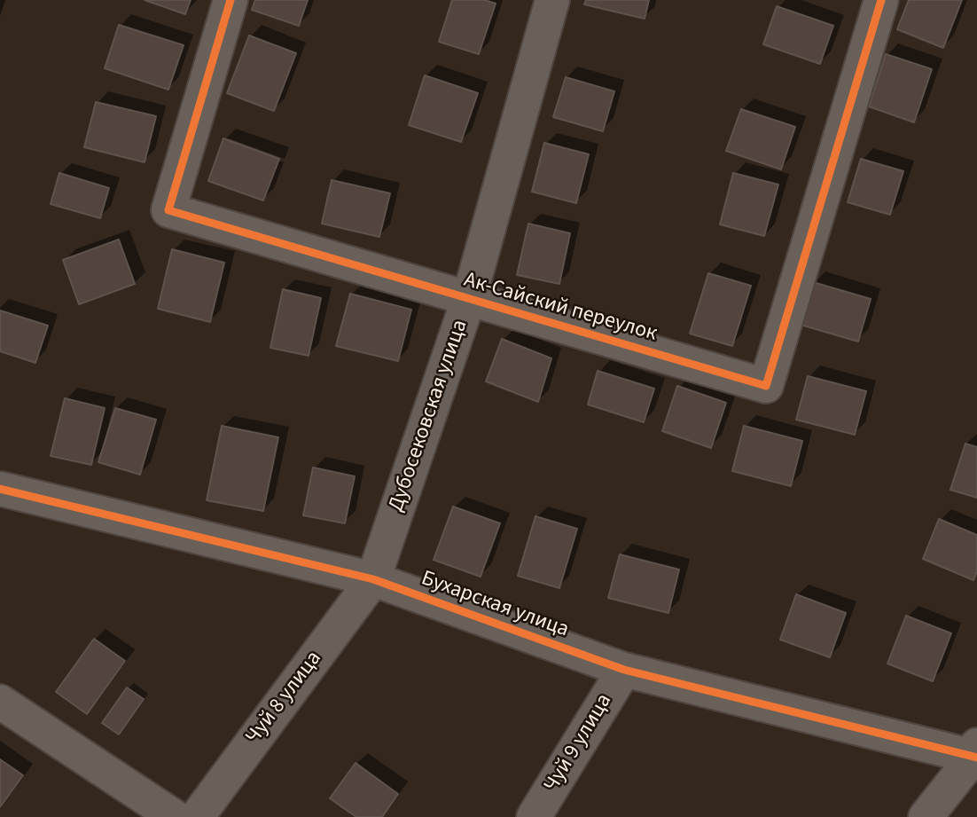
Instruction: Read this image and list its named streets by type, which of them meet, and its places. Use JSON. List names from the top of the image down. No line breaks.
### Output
{"streets":{"street":["Ак-Сайский переулок","Дубосековская улица","Бухарская улица","Чуй 8 улица","Чуй 9 улица"]},"crossings":[["Ак-Сайский переулок","Дубосековская улица"],["Дубосековская улица","Бухарская улица"],["Дубосековская улица","Чуй 8 улица"],["Бухарская улица","Чуй 8 улица"],["Бухарская улица","Чуй 9 улица"]]}
